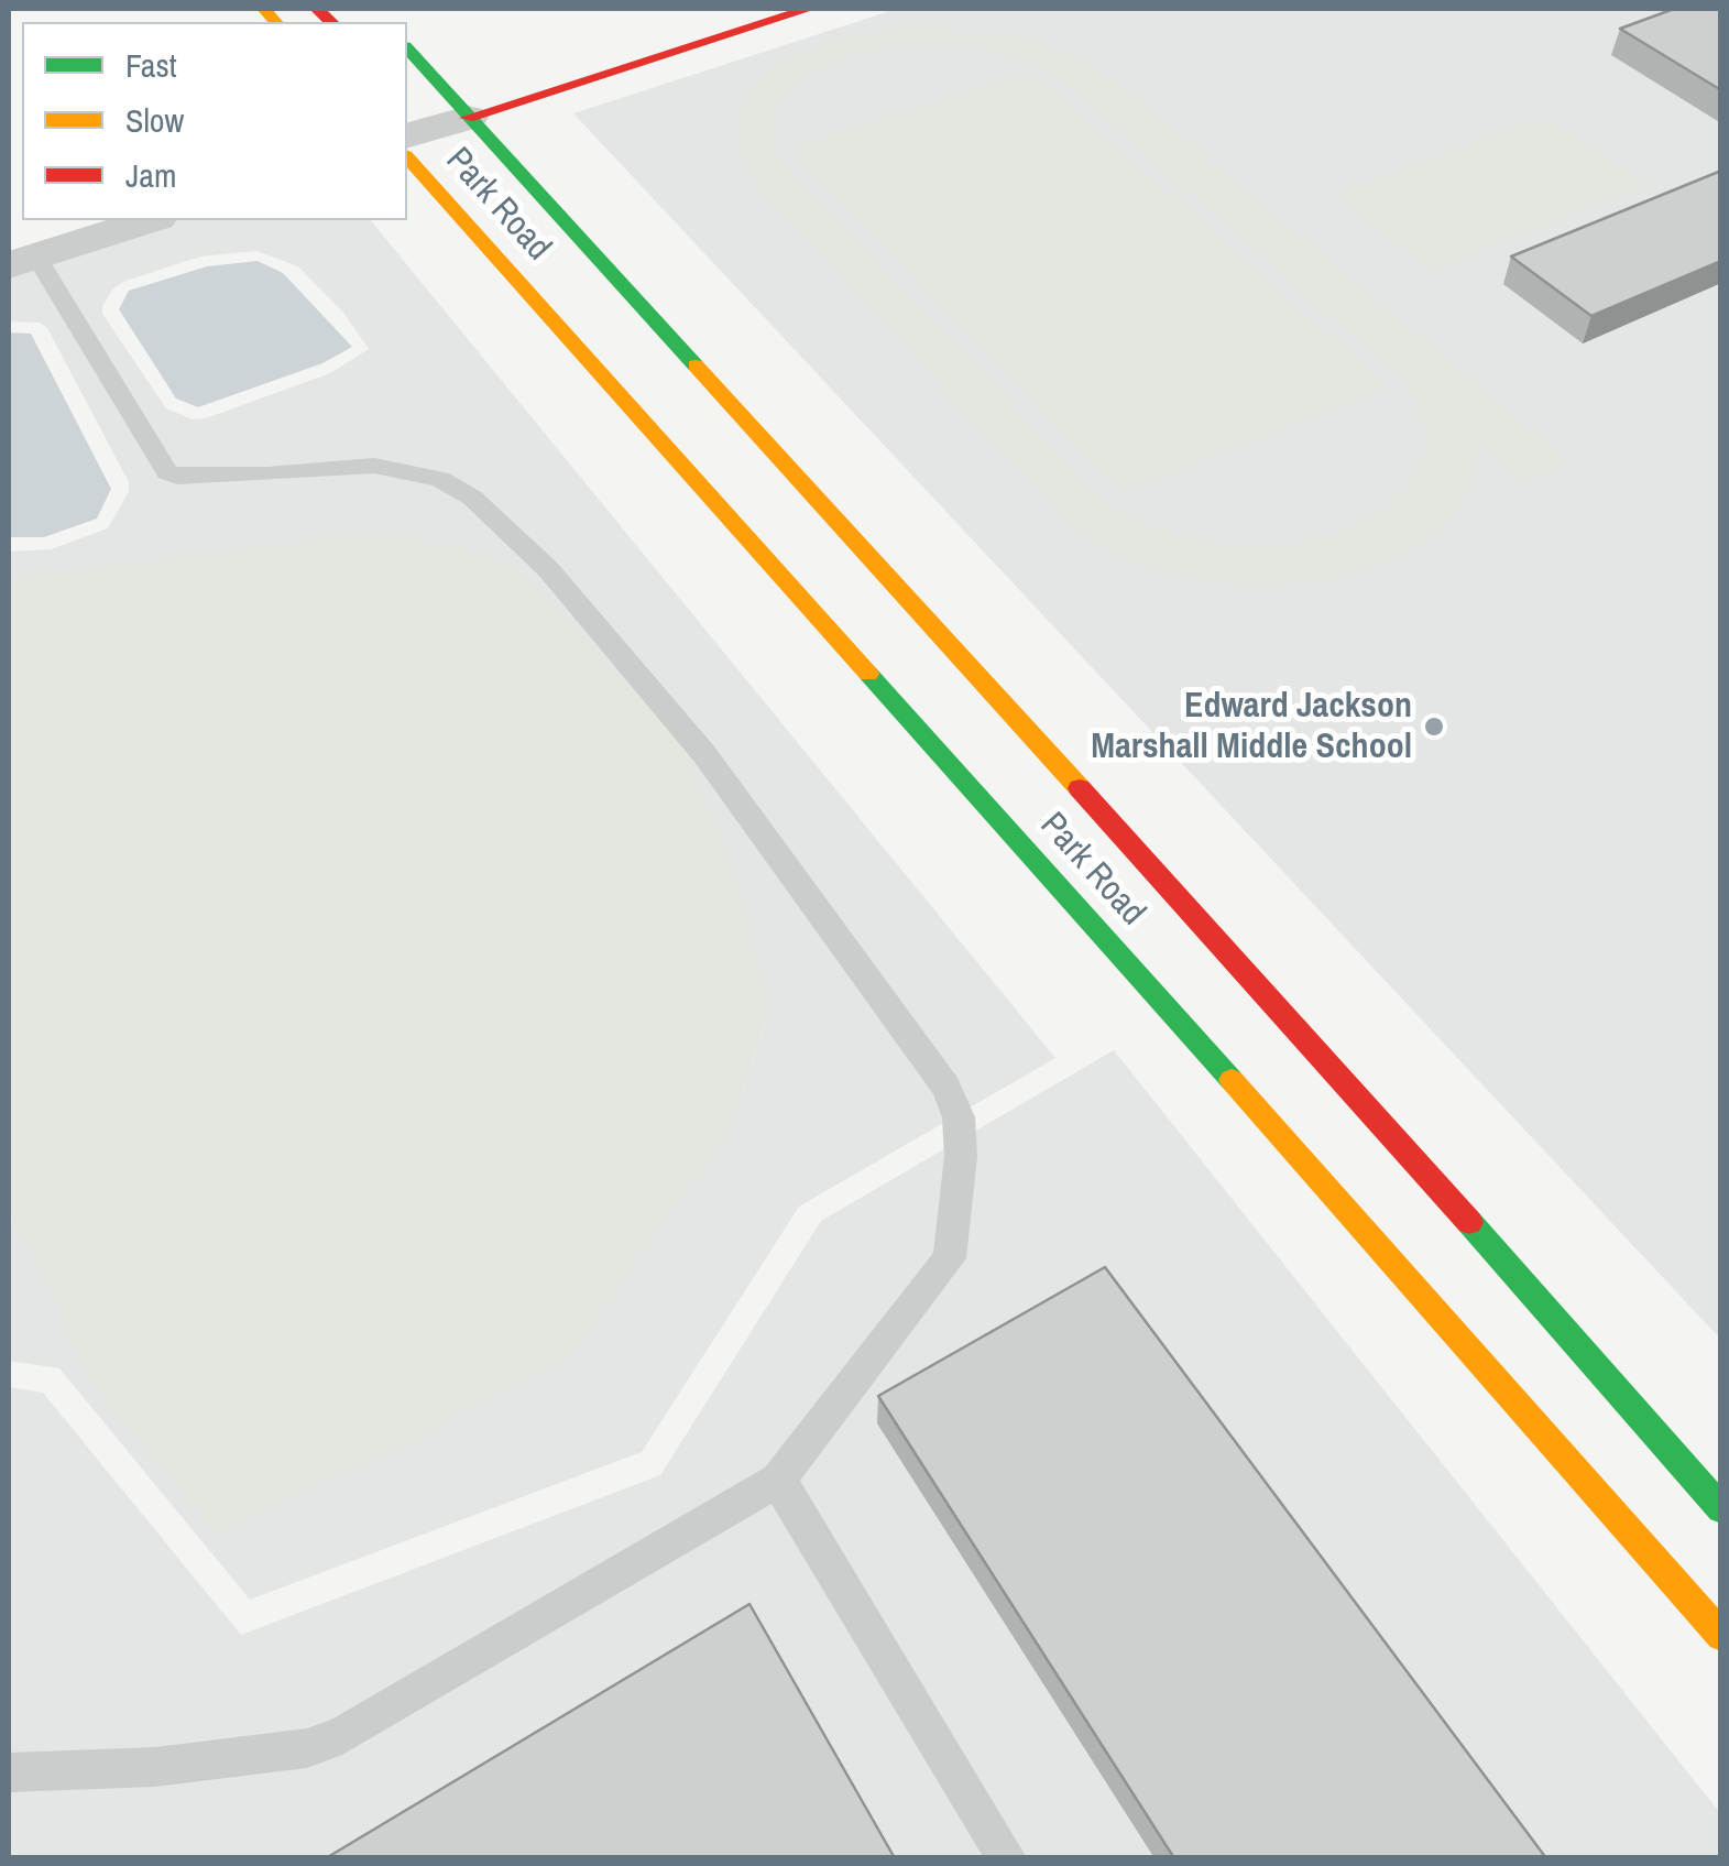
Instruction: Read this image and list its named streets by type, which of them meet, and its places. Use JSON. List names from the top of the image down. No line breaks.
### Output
{"streets":{"main road":["Park Road"]},"places":["Edward Jackson Marshall Middle School"],"legend":["Fast","Slow","Jam"]}
